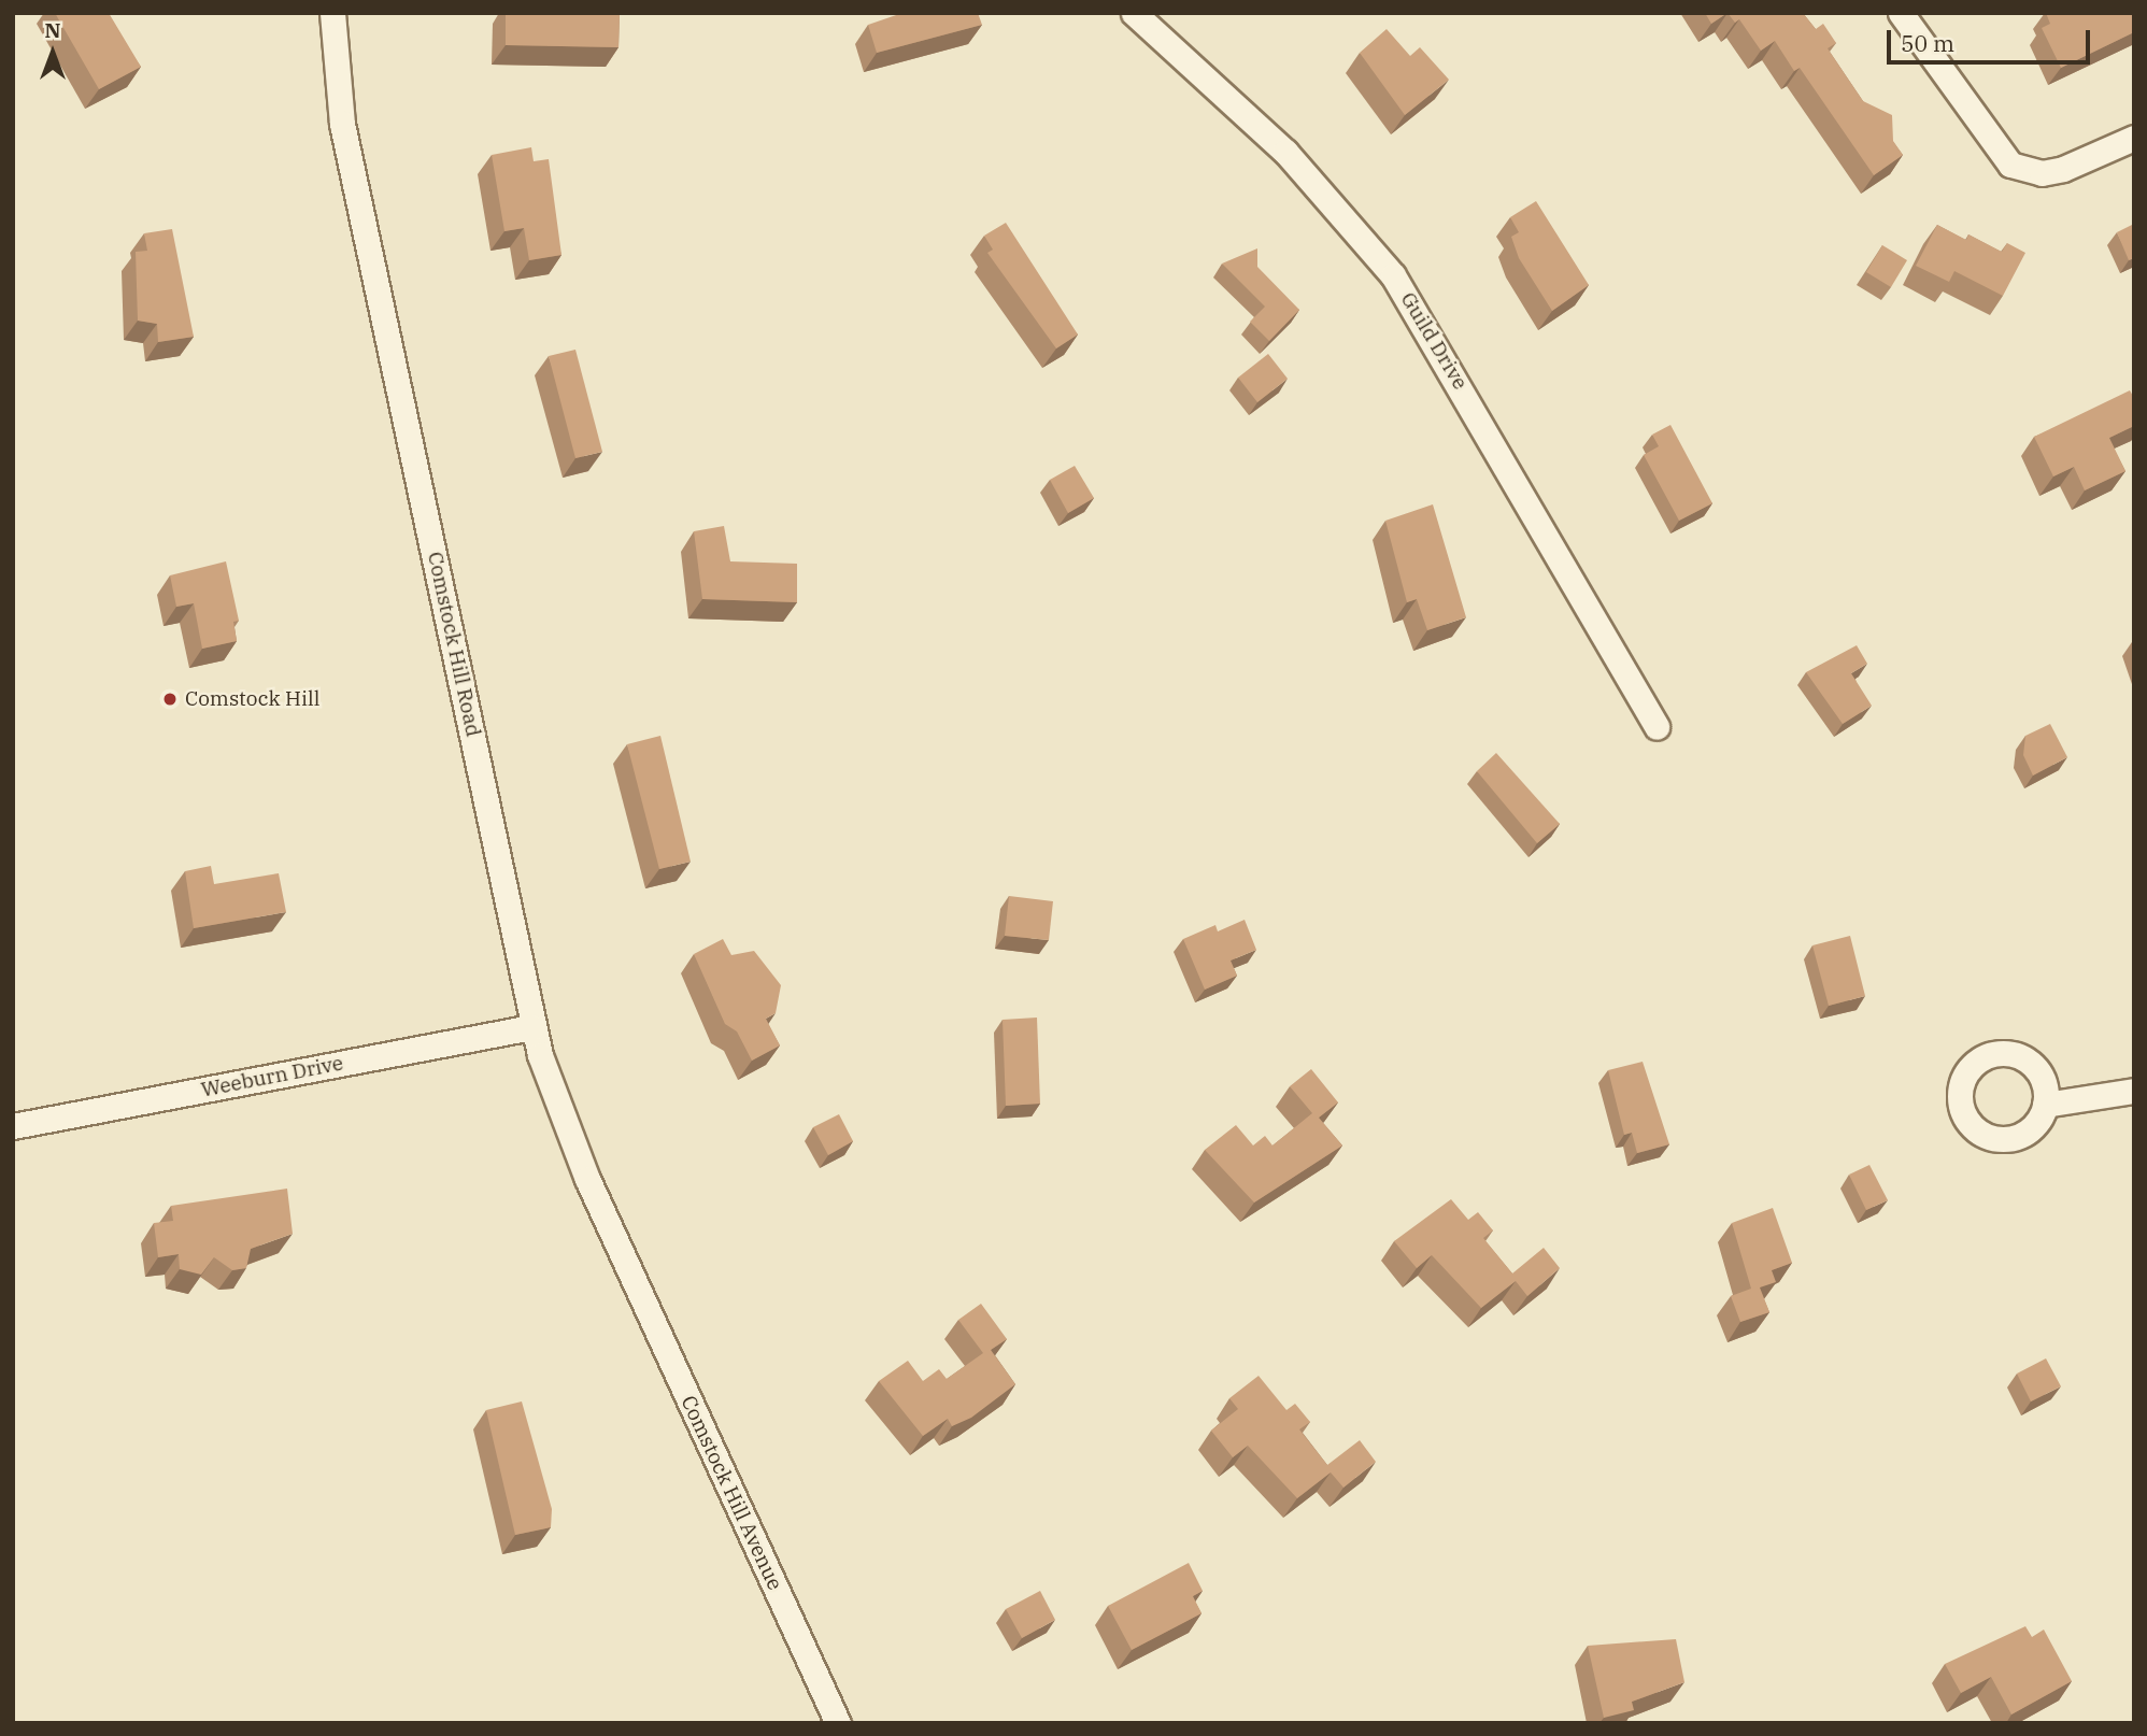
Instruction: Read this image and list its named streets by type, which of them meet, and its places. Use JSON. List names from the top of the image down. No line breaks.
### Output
{"streets":{"street":["Guild Drive","Comstock Hill Road","Weeburn Drive","Comstock Hill Avenue"]},"crossings":[["Comstock Hill Road","Weeburn Drive"],["Comstock Hill Road","Comstock Hill Avenue"]],"places":["Comstock Hill"],"scale_bar":"50 m","north":"top"}
